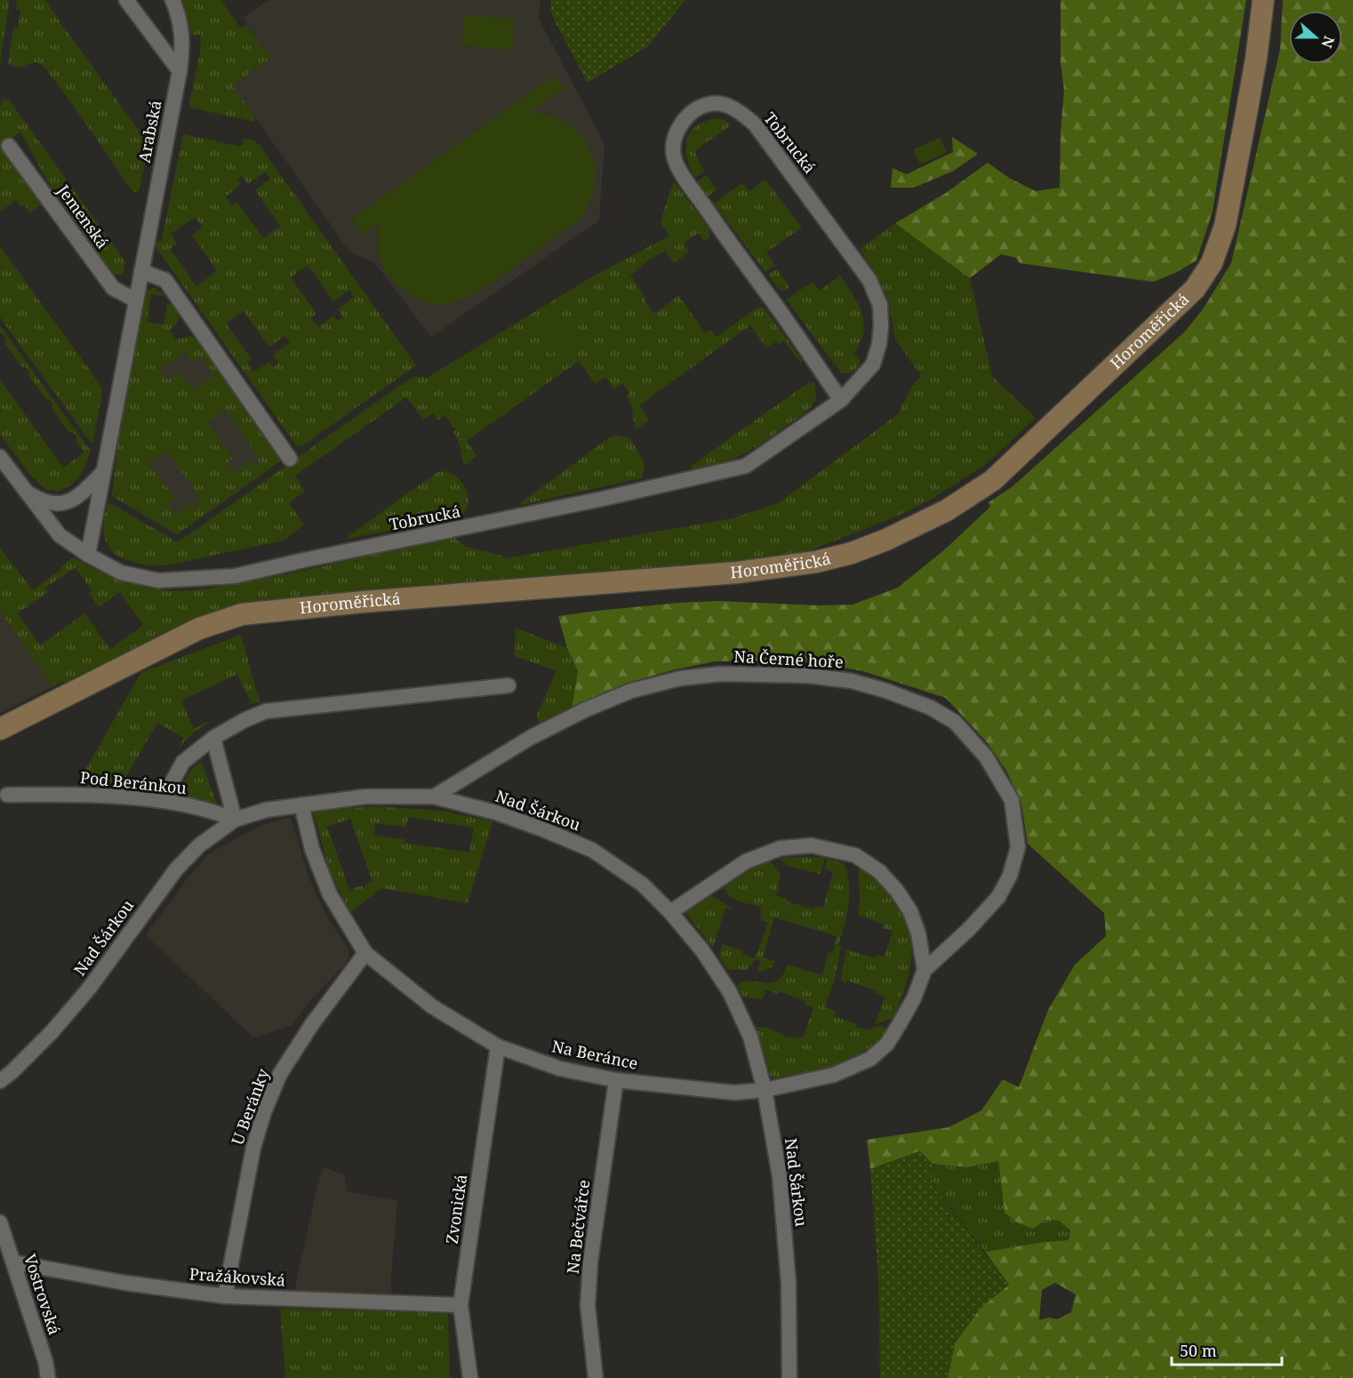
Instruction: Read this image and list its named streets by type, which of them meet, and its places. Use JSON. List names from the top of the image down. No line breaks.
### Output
{"streets":{"main road":["Horoměřická"],"street":["Arabská","Tobrucká","Jemenská","Na Černé hoře","Pod Beránkou","Nad Šárkou","Na Beránce","U Beránky","Zvonická","Na Bečvářce","Pražákovská","Vostrovská"]},"crossings":[["Arabská","Tobrucká"],["Arabská","Jemenská"],["Na Černé hoře","Nad Šárkou"],["Na Černé hoře","Na Beránce"],["Pod Beránkou","Nad Šárkou"],["Nad Šárkou","Na Beránce"],["Na Beránce","U Beránky"],["Na Beránce","Zvonická"],["Na Beránce","Na Bečvářce"],["U Beránky","Pražákovská"],["Zvonická","Pražákovská"],["Pražákovská","Vostrovská"]],"scale_bar":"50 m","north":"right"}
